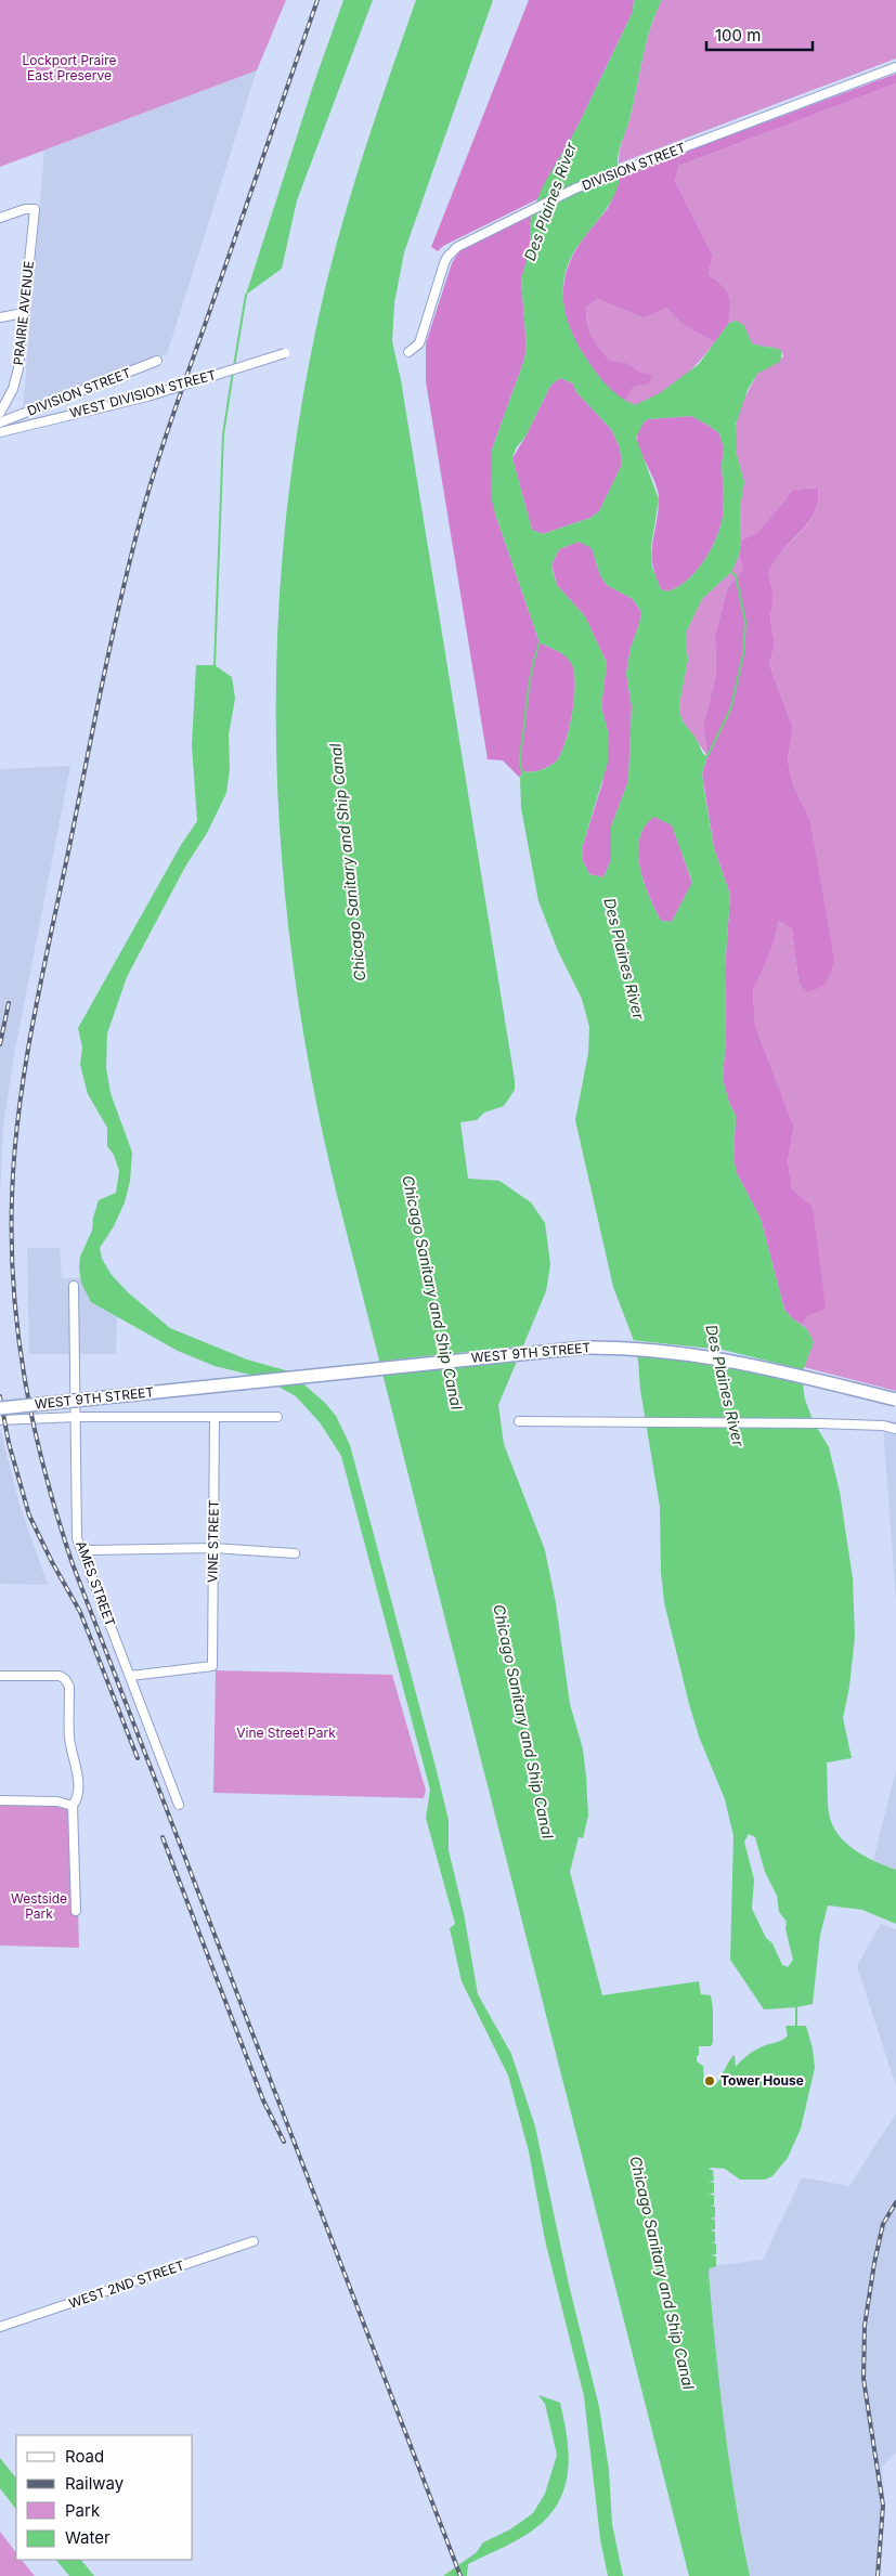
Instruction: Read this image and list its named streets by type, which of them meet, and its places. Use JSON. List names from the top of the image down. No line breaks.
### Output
{"streets":{"main road":["WEST 9TH STREET"],"street":["DIVISION STREET","PRAIRIE AVENUE","WEST DIVISION STREET","VINE STREET","AMES STREET","WEST 2ND STREET"]},"crossings":[["WEST 9TH STREET","VINE STREET"],["WEST 9TH STREET","AMES STREET"],["VINE STREET","AMES STREET"]],"water":["Des Plaines River","Chicago Sanitary and Ship Canal"],"parks":["Lockport Praire East Preserve","Vine Street Park","Westside Park"],"places":["Tower House"],"legend":["Road","Railway","Park","Water"],"scale_bar":"100 m"}
